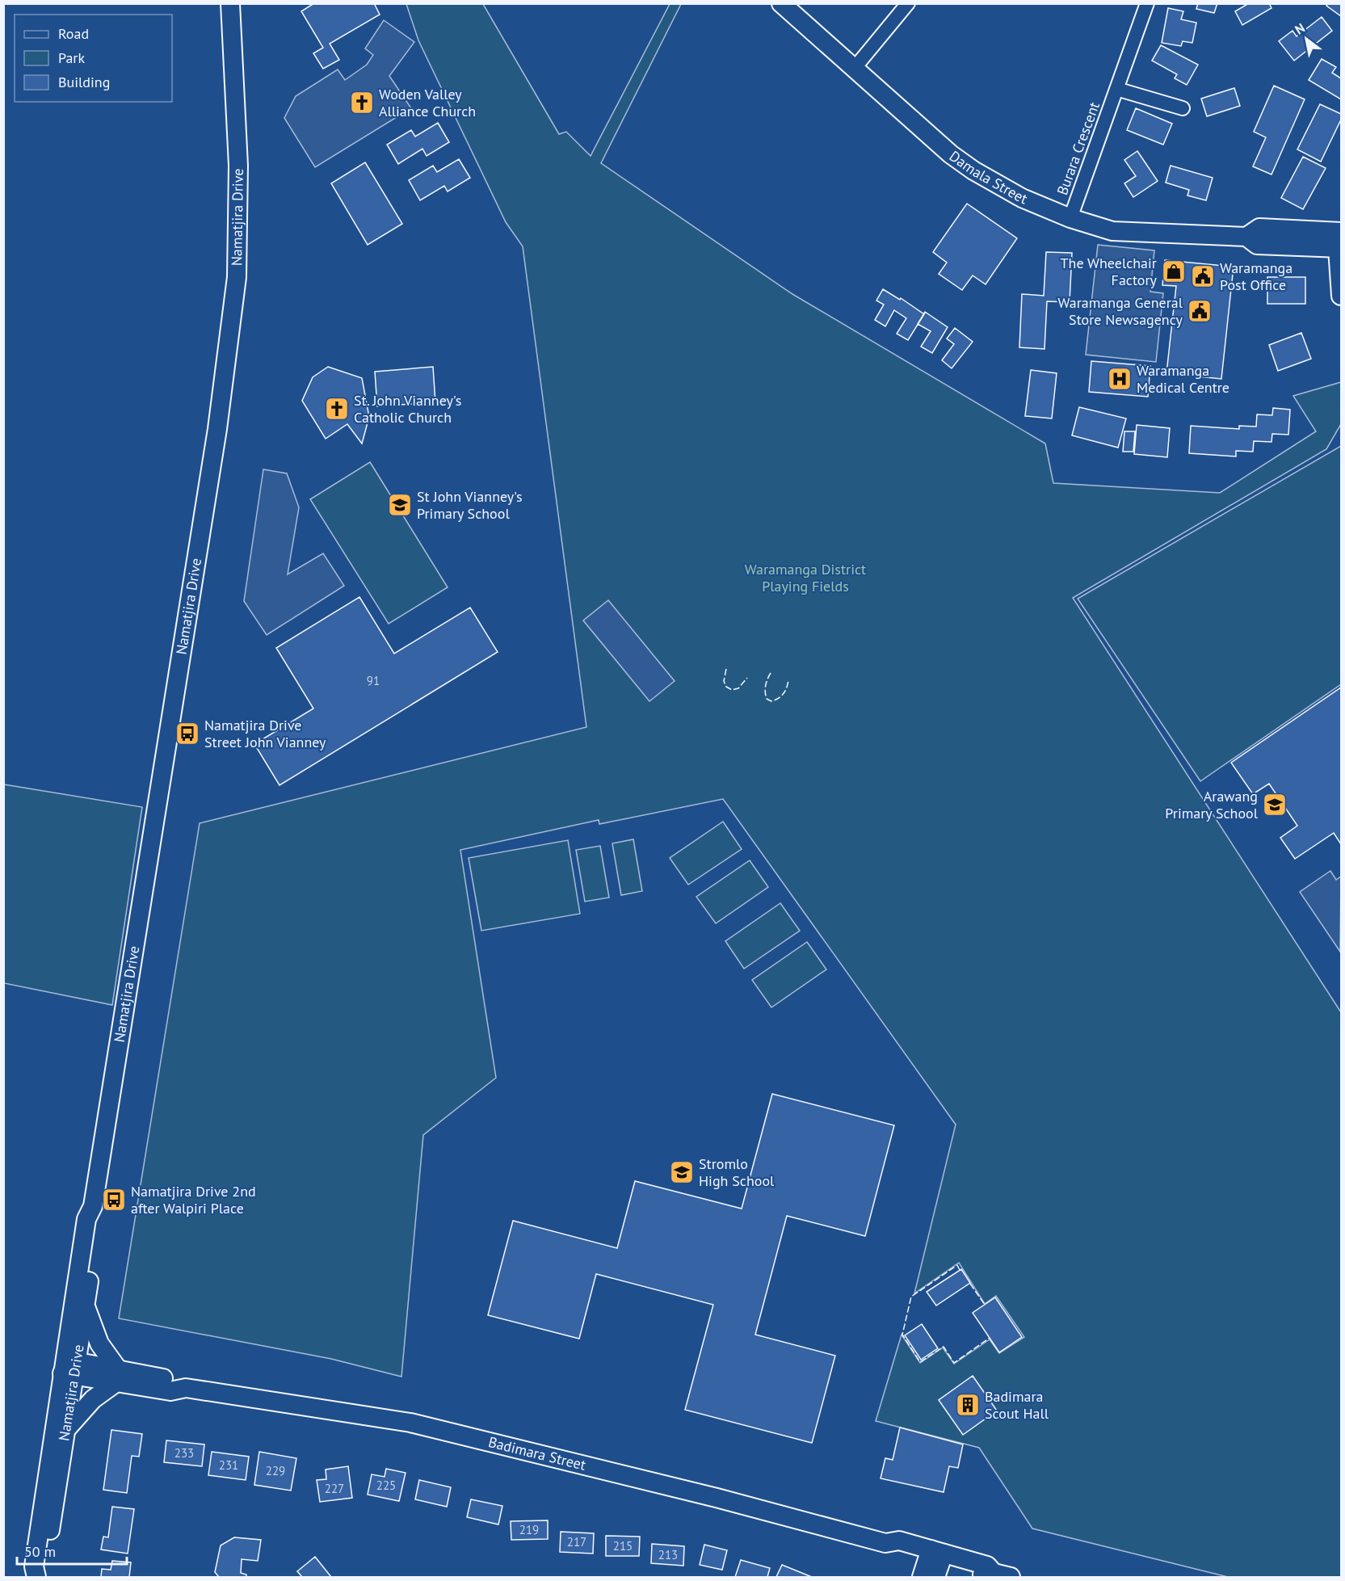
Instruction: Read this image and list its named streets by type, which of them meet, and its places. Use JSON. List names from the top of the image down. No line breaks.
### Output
{"streets":{"main road":["Damala Street","Namatjira Drive","Badimara Street"],"street":["Burara Crescent"]},"crossings":[["Burara Crescent","Damala Street"],["Namatjira Drive","Badimara Street"]],"parks":["Waramanga District Playing Fields"],"places":{"church":["Woden Valley Alliance Church","St. John Vianney's Catholic Church"],"shop":["The Wheelchair Factory"],"public building":["Waramanga Post Office","Waramanga General Store Newsagency"],"hospital":["Waramanga Medical Centre"],"school or university":["St John Vianney's Primary School","Arawang Primary School","Stromlo High School"],"bus stop":["Namatjira Drive Street John Vianney","Namatjira Drive 2nd after Walpiri Place"],"building":["Badimara Scout Hall"]},"house_numbers":["91","233","231","229","225","227","219","217","215","213"],"legend":["Road","Park","Building"],"scale_bar":"50 m","north":"top left"}
